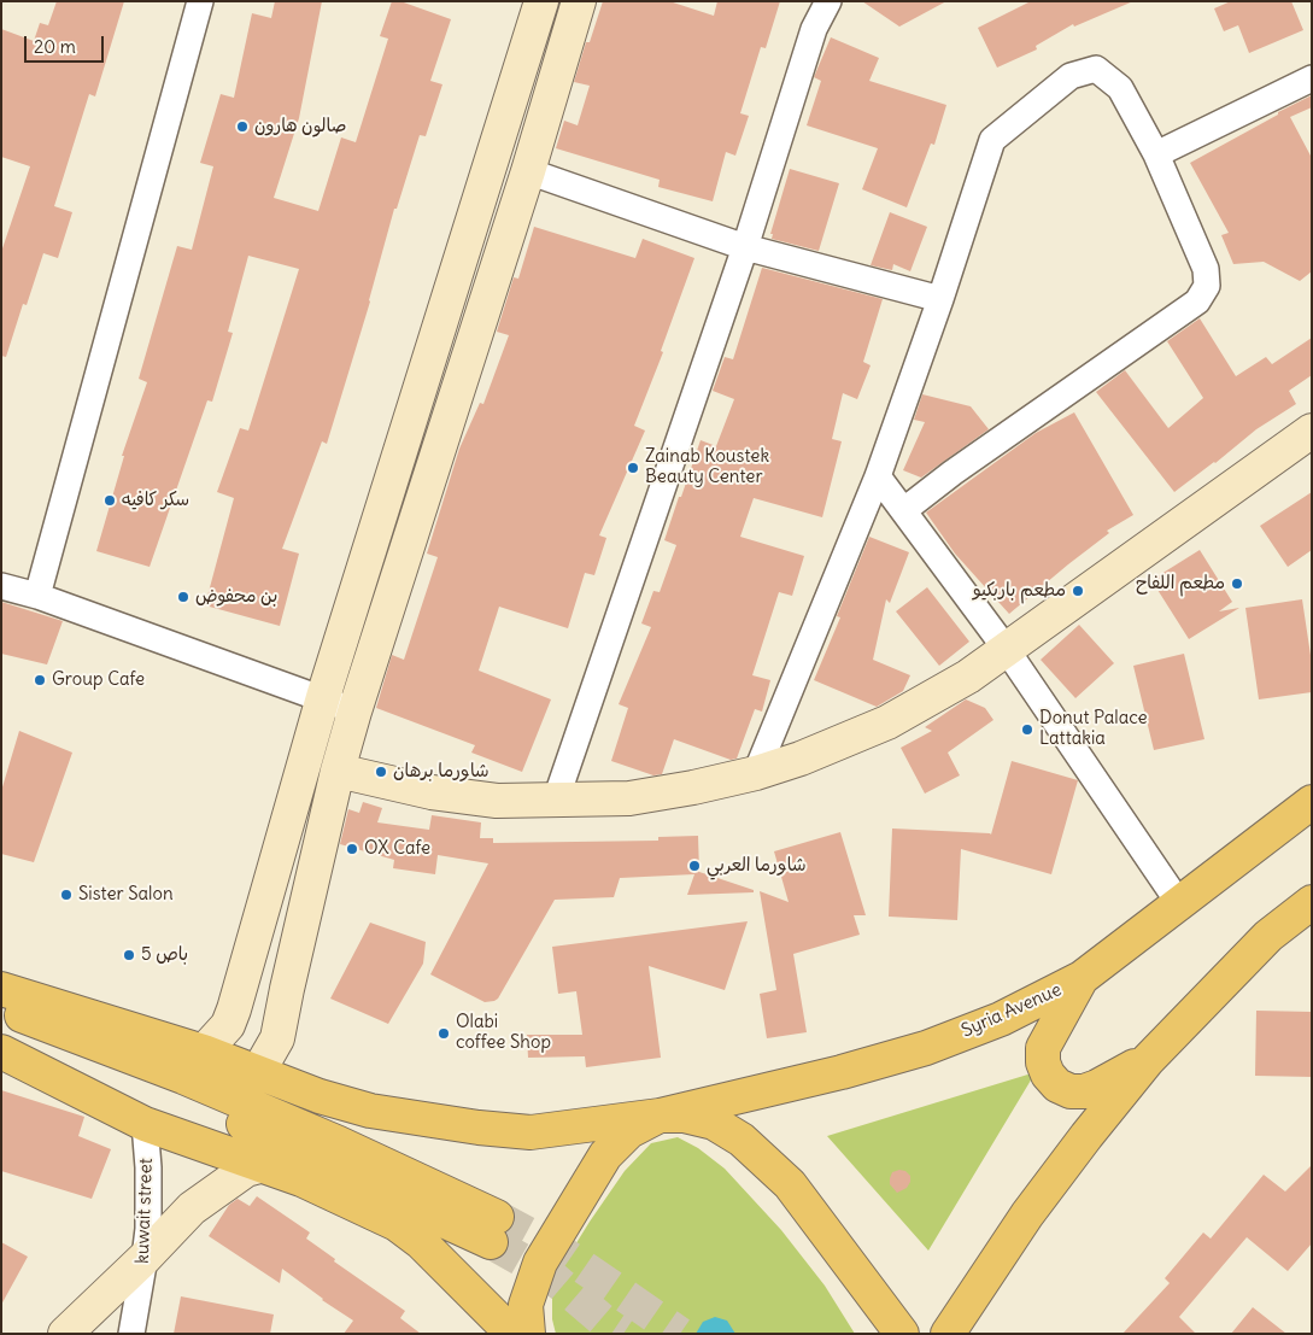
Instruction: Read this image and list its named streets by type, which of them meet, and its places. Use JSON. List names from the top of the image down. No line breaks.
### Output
{"streets":{"main road":["Syria Avenue"],"street":["kuwait street"]},"places":["صالون هارون","Zainab Koustek Beauty Center","سكر كافيه","مطعم اللفاح","مطعم باربكيو","بن محفوض","Group Cafe","Donut Palace Lattakia","شاورما برهان","OX Cafe","شاورما العربي","Sister Salon","باص 5","Olabi coffee Shop"],"scale_bar":"20 m"}
